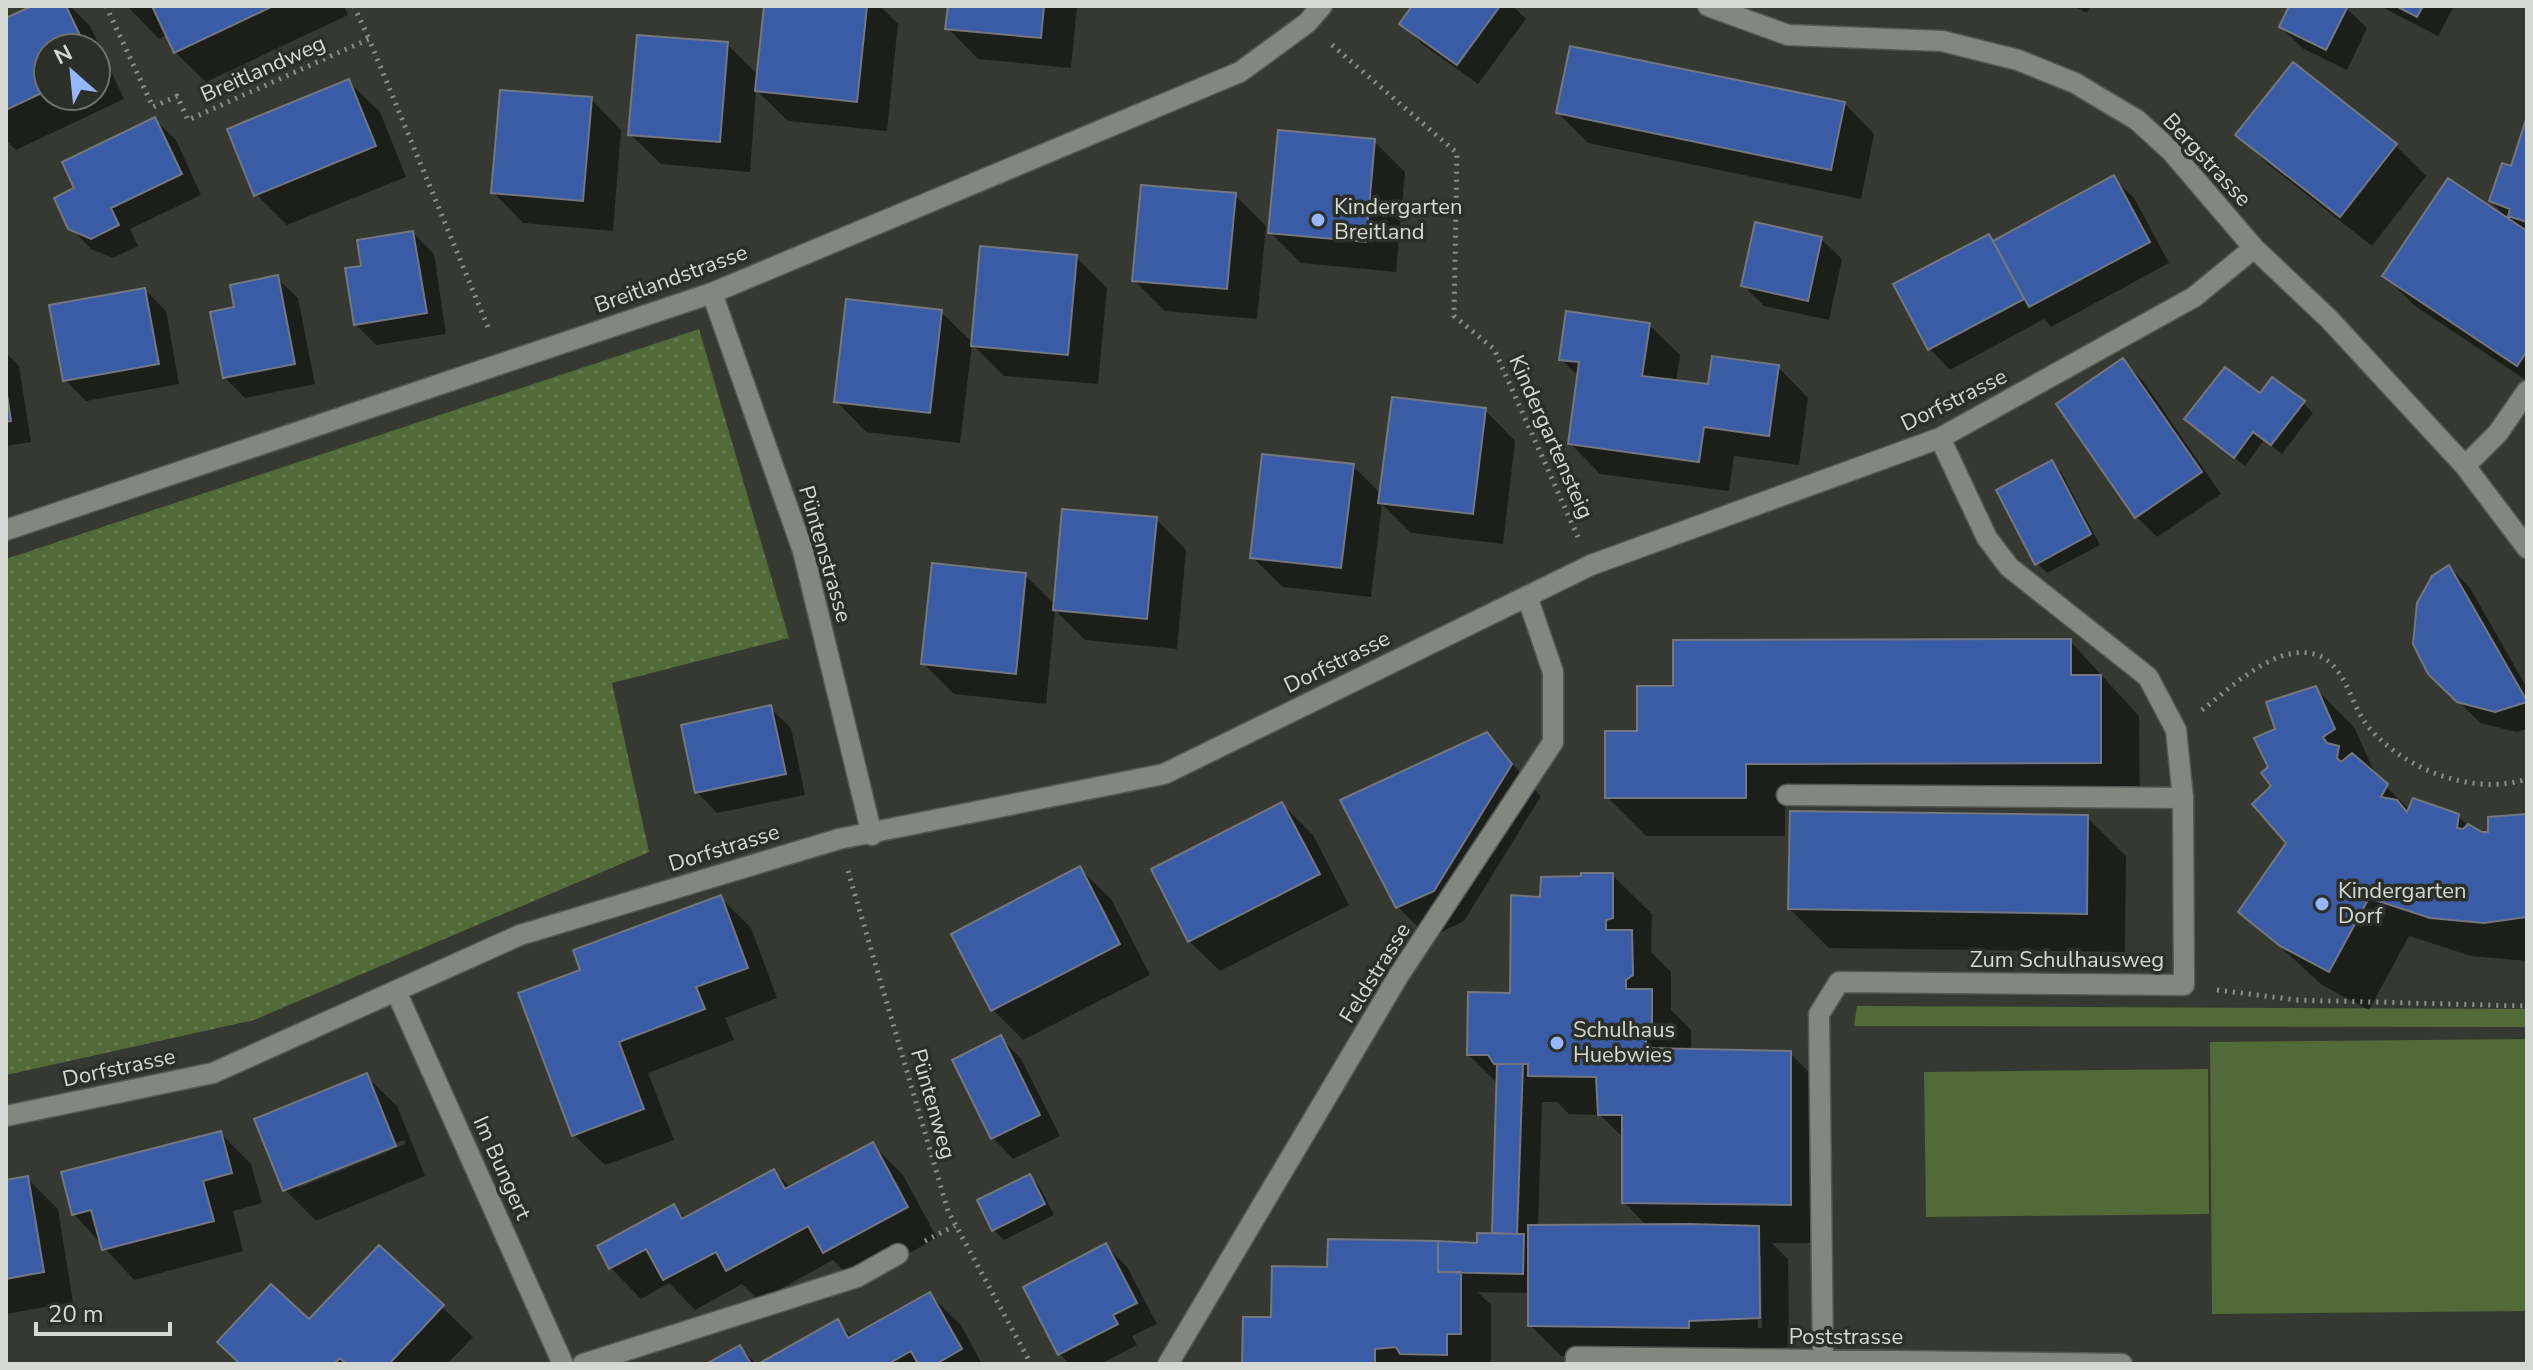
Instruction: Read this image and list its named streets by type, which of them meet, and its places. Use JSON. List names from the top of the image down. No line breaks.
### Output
{"streets":{"street":["Bergstrasse","Breitlandstrasse","Dorfstrasse","Püntenstrasse","Zum Schulhausweg","Feldstrasse","Im Bungert","Poststrasse"],"path":["Breitlandweg","Kindergartensteig","Püntenweg"]},"crossings":[["Bergstrasse","Dorfstrasse"],["Breitlandstrasse","Kindergartensteig"],["Breitlandstrasse","Püntenstrasse"],["Dorfstrasse","Kindergartensteig"],["Dorfstrasse","Püntenstrasse"],["Dorfstrasse","Zum Schulhausweg"],["Dorfstrasse","Feldstrasse"],["Dorfstrasse","Püntenweg"],["Dorfstrasse","Im Bungert"],["Zum Schulhausweg","Poststrasse"]],"places":["Kindergarten Breitland","Kindergarten Dorf","Schulhaus Huebwies"],"scale_bar":"20 m","north":"top left"}
